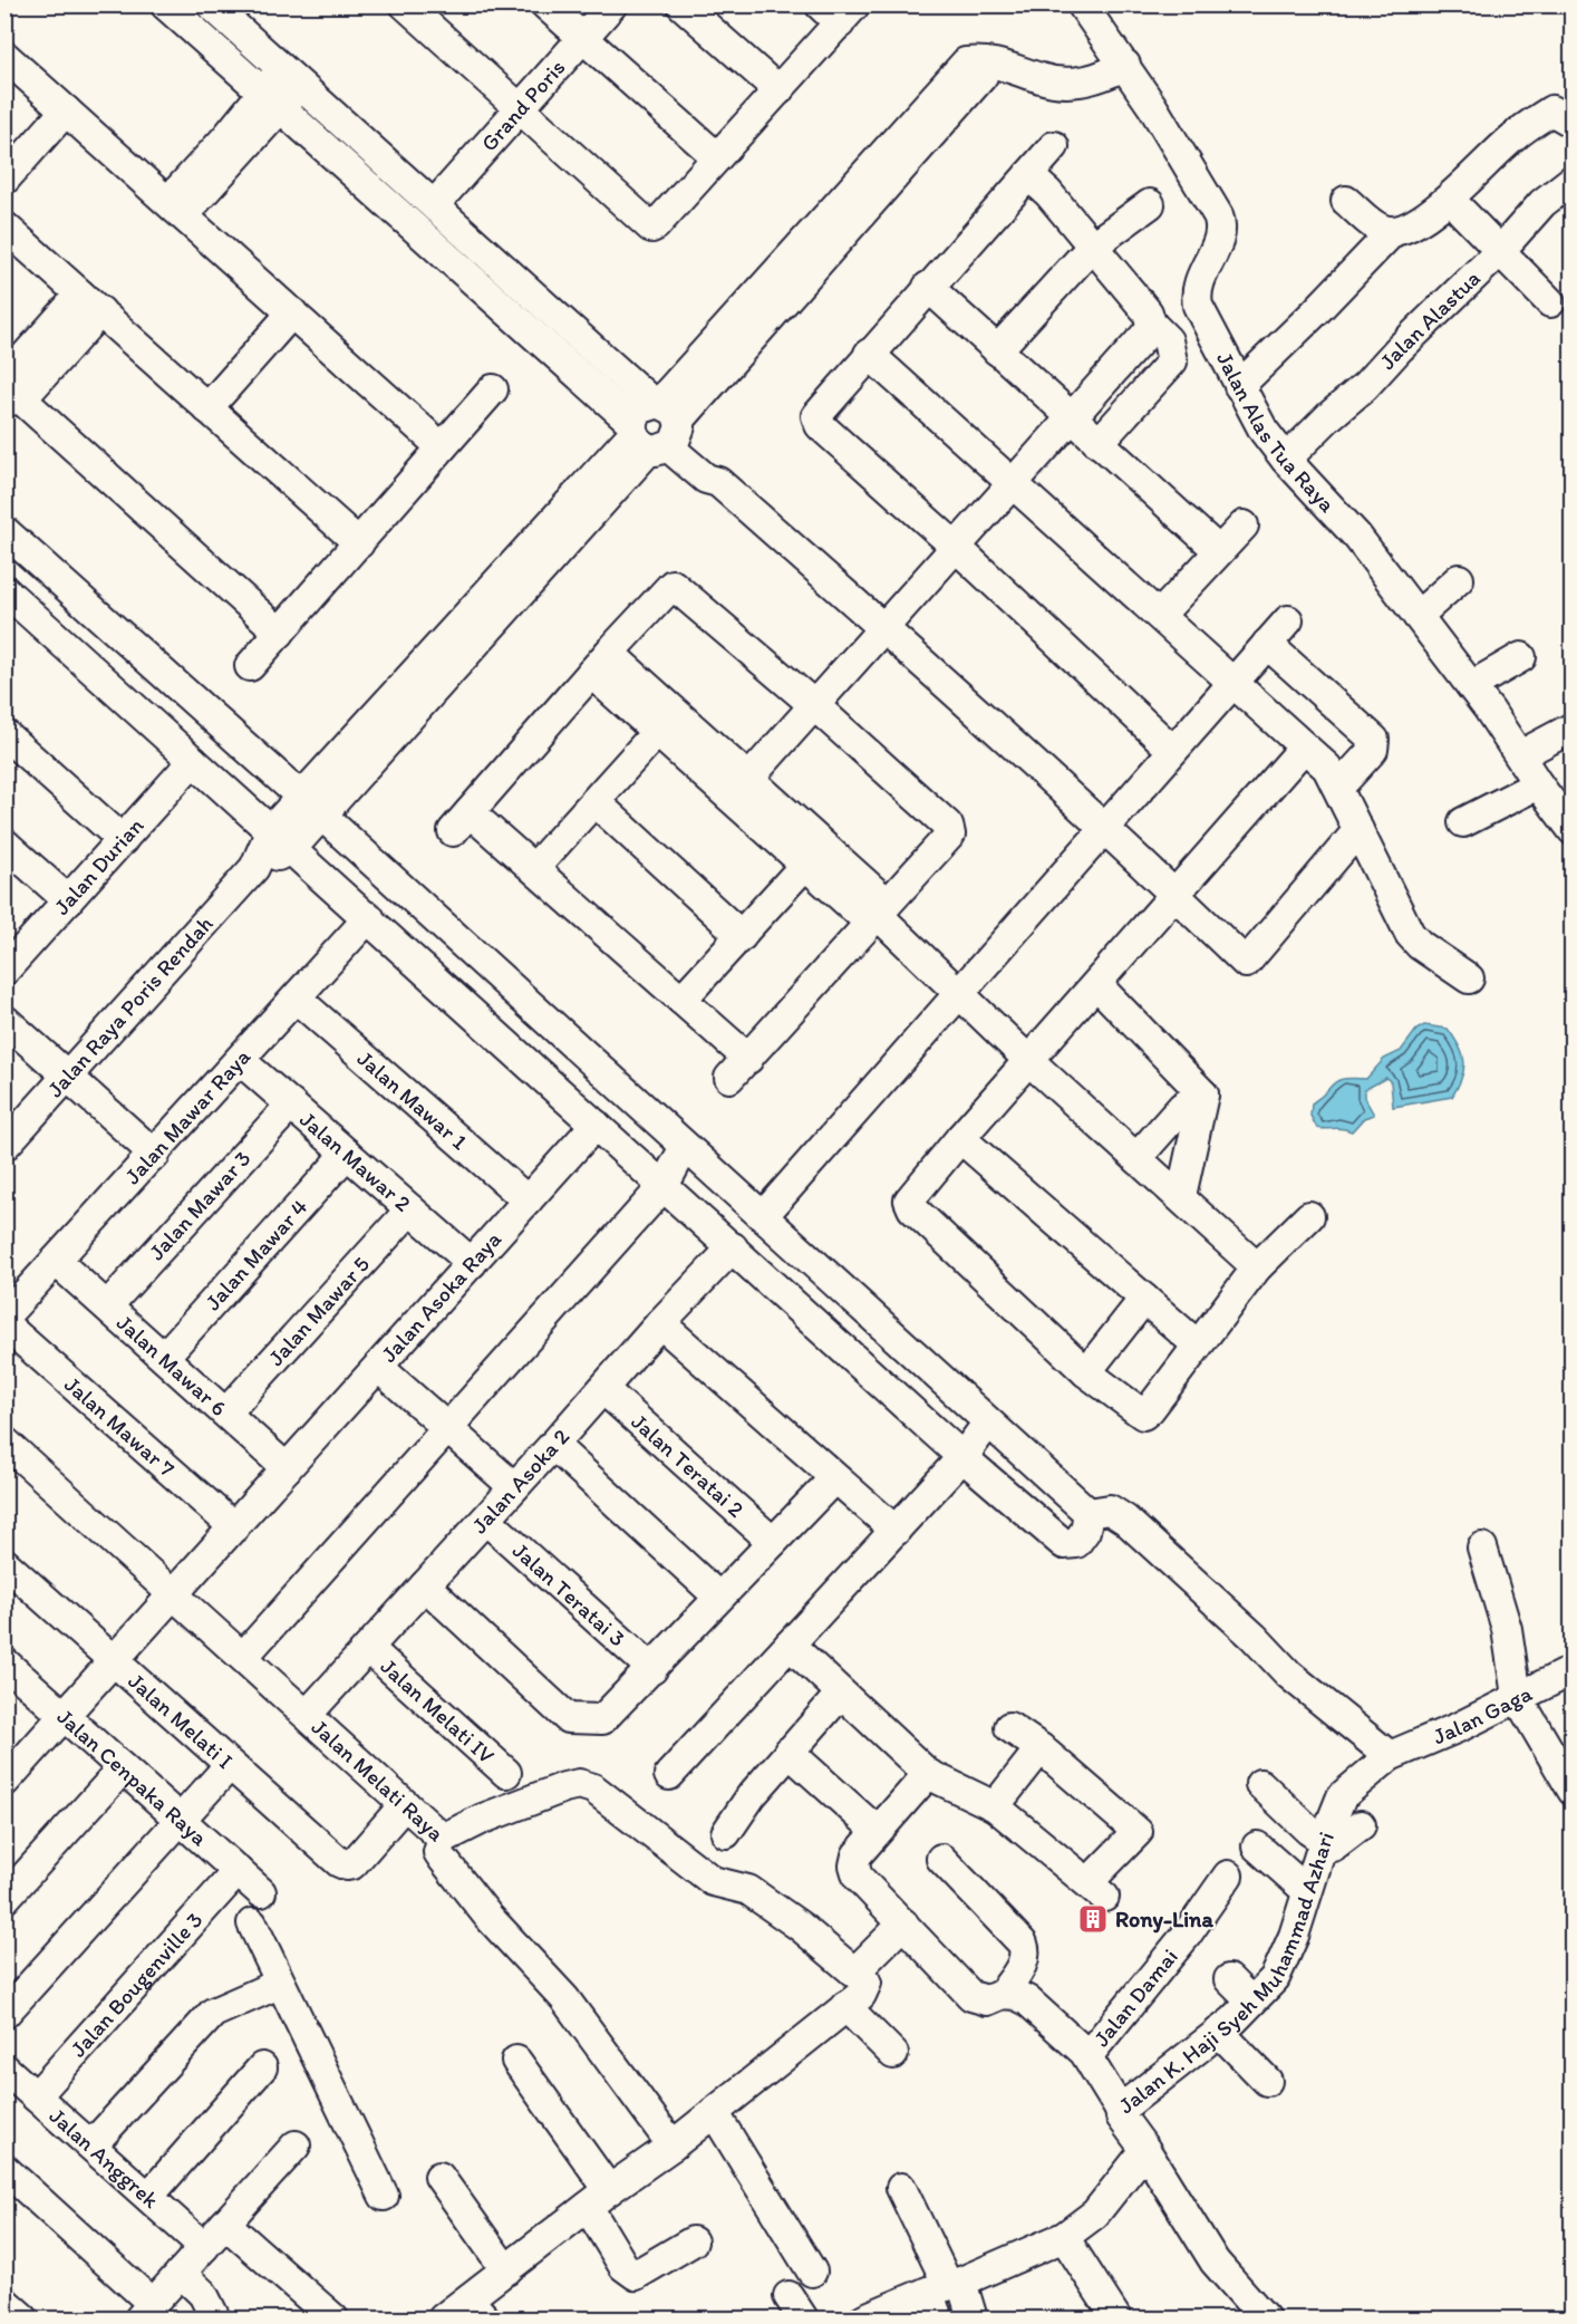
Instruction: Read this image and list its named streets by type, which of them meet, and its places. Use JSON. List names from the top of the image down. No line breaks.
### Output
{"streets":{"street":["Grand Poris","Jalan Alastua","Jalan Alas Tua Raya","Jalan Durian","Jalan Raya Poris Rendah","Jalan Mawar 1","Jalan Mawar Raya","Jalan Mawar 2","Jalan Mawar 3","Jalan Mawar 4","Jalan Asoka Raya","Jalan Mawar 5","Jalan Mawar 6","Jalan Mawar 7","Jalan Teratai 2","Jalan Asoka 2","Jalan Teratai 3","Jalan Melati IV","Jalan Gaga","Jalan Melati I","Jalan Melati Raya","Jalan Cenpaka Raya","Jalan K. Haji Syeh Muhammad Azhari","Jalan Bougenville 3","Jalan Damai","Jalan Anggrek"]},"crossings":[["Jalan Alastua","Jalan Alas Tua Raya"],["Jalan Mawar 1","Jalan Mawar Raya"],["Jalan Mawar 1","Jalan Asoka Raya"],["Jalan Mawar Raya","Jalan Mawar 2"],["Jalan Mawar Raya","Jalan Mawar 6"],["Jalan Mawar 2","Jalan Mawar 3"],["Jalan Mawar 2","Jalan Mawar 4"],["Jalan Mawar 2","Jalan Asoka Raya"],["Jalan Mawar 2","Jalan Mawar 5"],["Jalan Mawar 3","Jalan Mawar 6"],["Jalan Mawar 4","Jalan Mawar 6"],["Jalan Asoka Raya","Jalan Mawar 6"],["Jalan Asoka Raya","Jalan Mawar 7"],["Jalan Asoka Raya","Jalan Melati I"],["Jalan Asoka Raya","Jalan Melati Raya"],["Jalan Asoka Raya","Jalan Cenpaka Raya"],["Jalan Mawar 5","Jalan Mawar 6"],["Jalan Teratai 2","Jalan Asoka 2"],["Jalan Asoka 2","Jalan Teratai 3"],["Jalan Asoka 2","Jalan Melati IV"],["Jalan Asoka 2","Jalan Melati Raya"],["Jalan Gaga","Jalan K. Haji Syeh Muhammad Azhari"],["Jalan Melati I","Jalan Melati Raya"],["Jalan Cenpaka Raya","Jalan Bougenville 3"],["Jalan Bougenville 3","Jalan Anggrek"]],"places":{"building":["Rony-Lina"]}}
